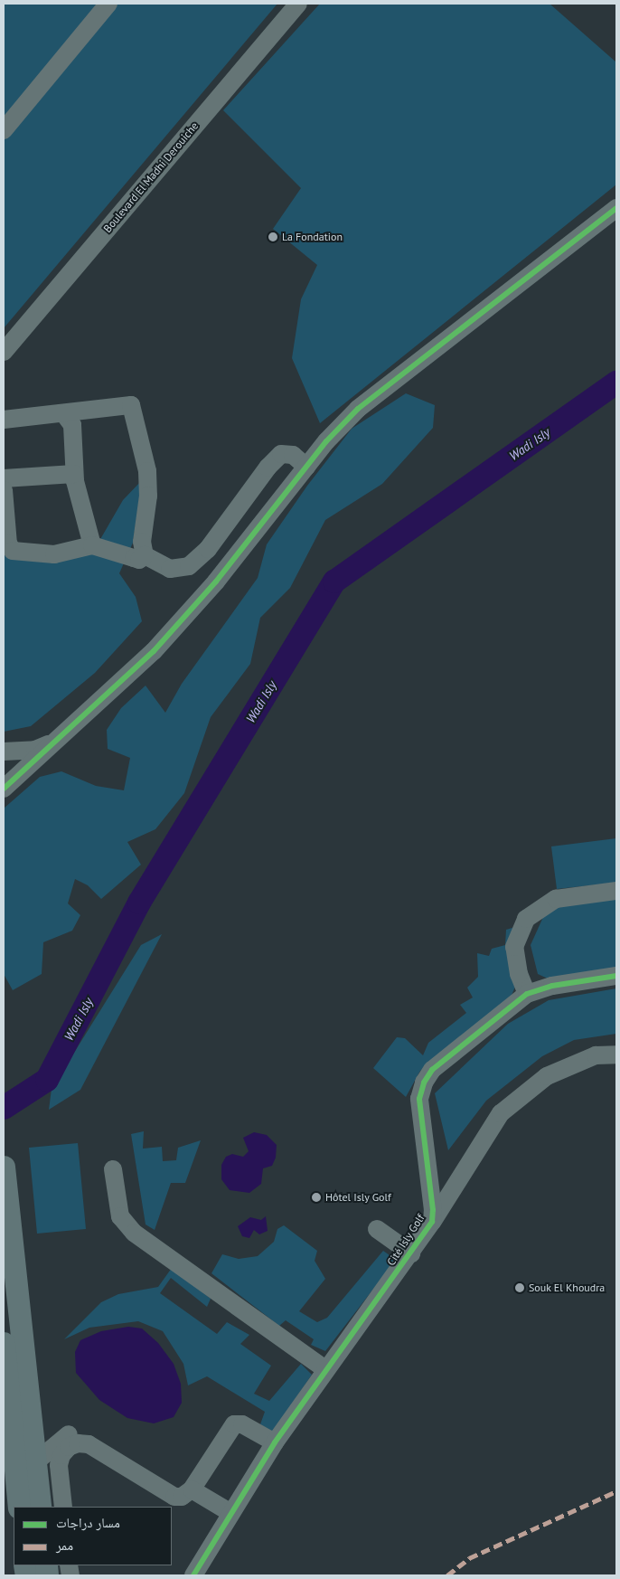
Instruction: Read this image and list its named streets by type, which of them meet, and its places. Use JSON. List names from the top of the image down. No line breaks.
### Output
{"streets":{"street":["Boulevard El Madhi Derouiche","Cité Isly Golf"]},"water":["Wadi Isly"],"places":["La Fondation","Hôtel Isly Golf","Souk El Khoudra"],"legend":["مسار دراجات","ممر"]}
